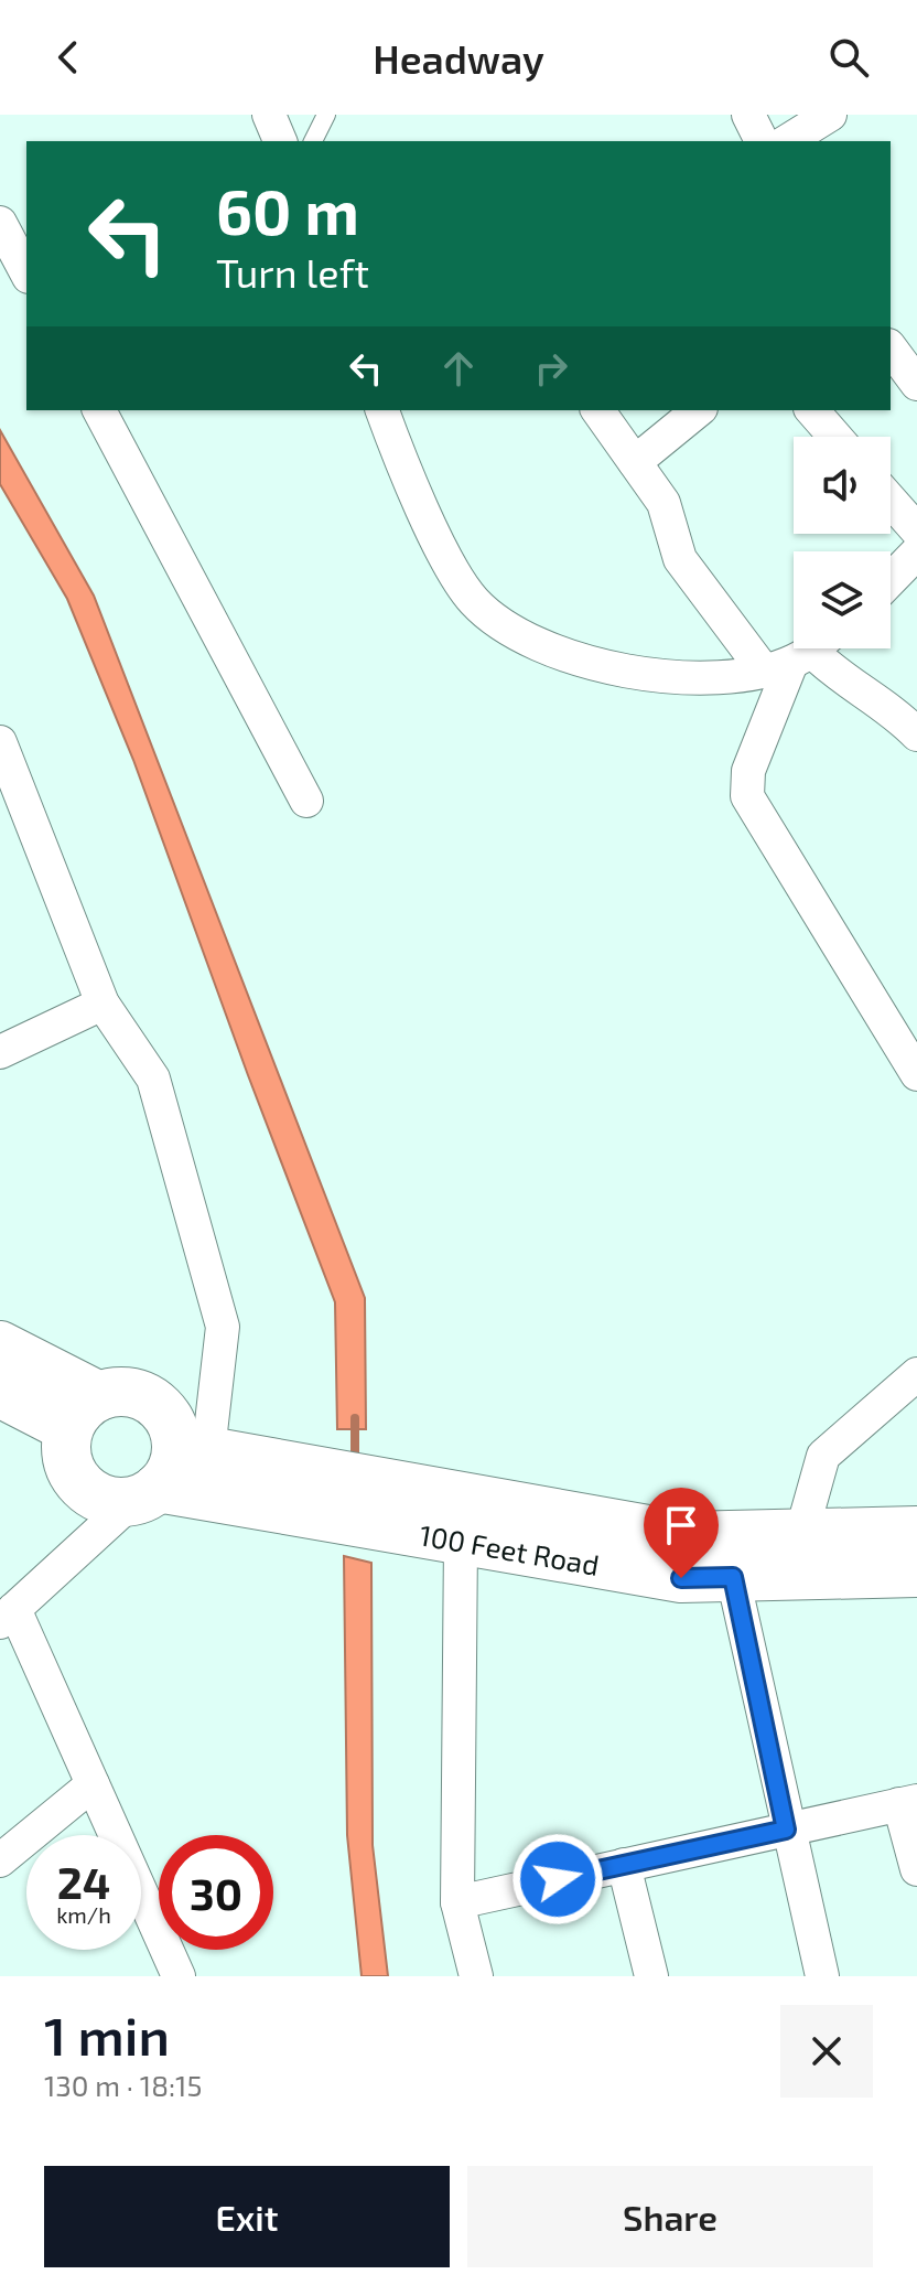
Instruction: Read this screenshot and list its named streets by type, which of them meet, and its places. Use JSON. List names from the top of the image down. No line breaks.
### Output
{"streets":{"main road":["100 Feet Road"]},"page":{"header":"Headway","turn":["60 m","Turn left"],"speed":"24 km/h","limit":"30","heading":["1 min","130 m · 18:15"],"buttons":["Exit","Share"]}}
